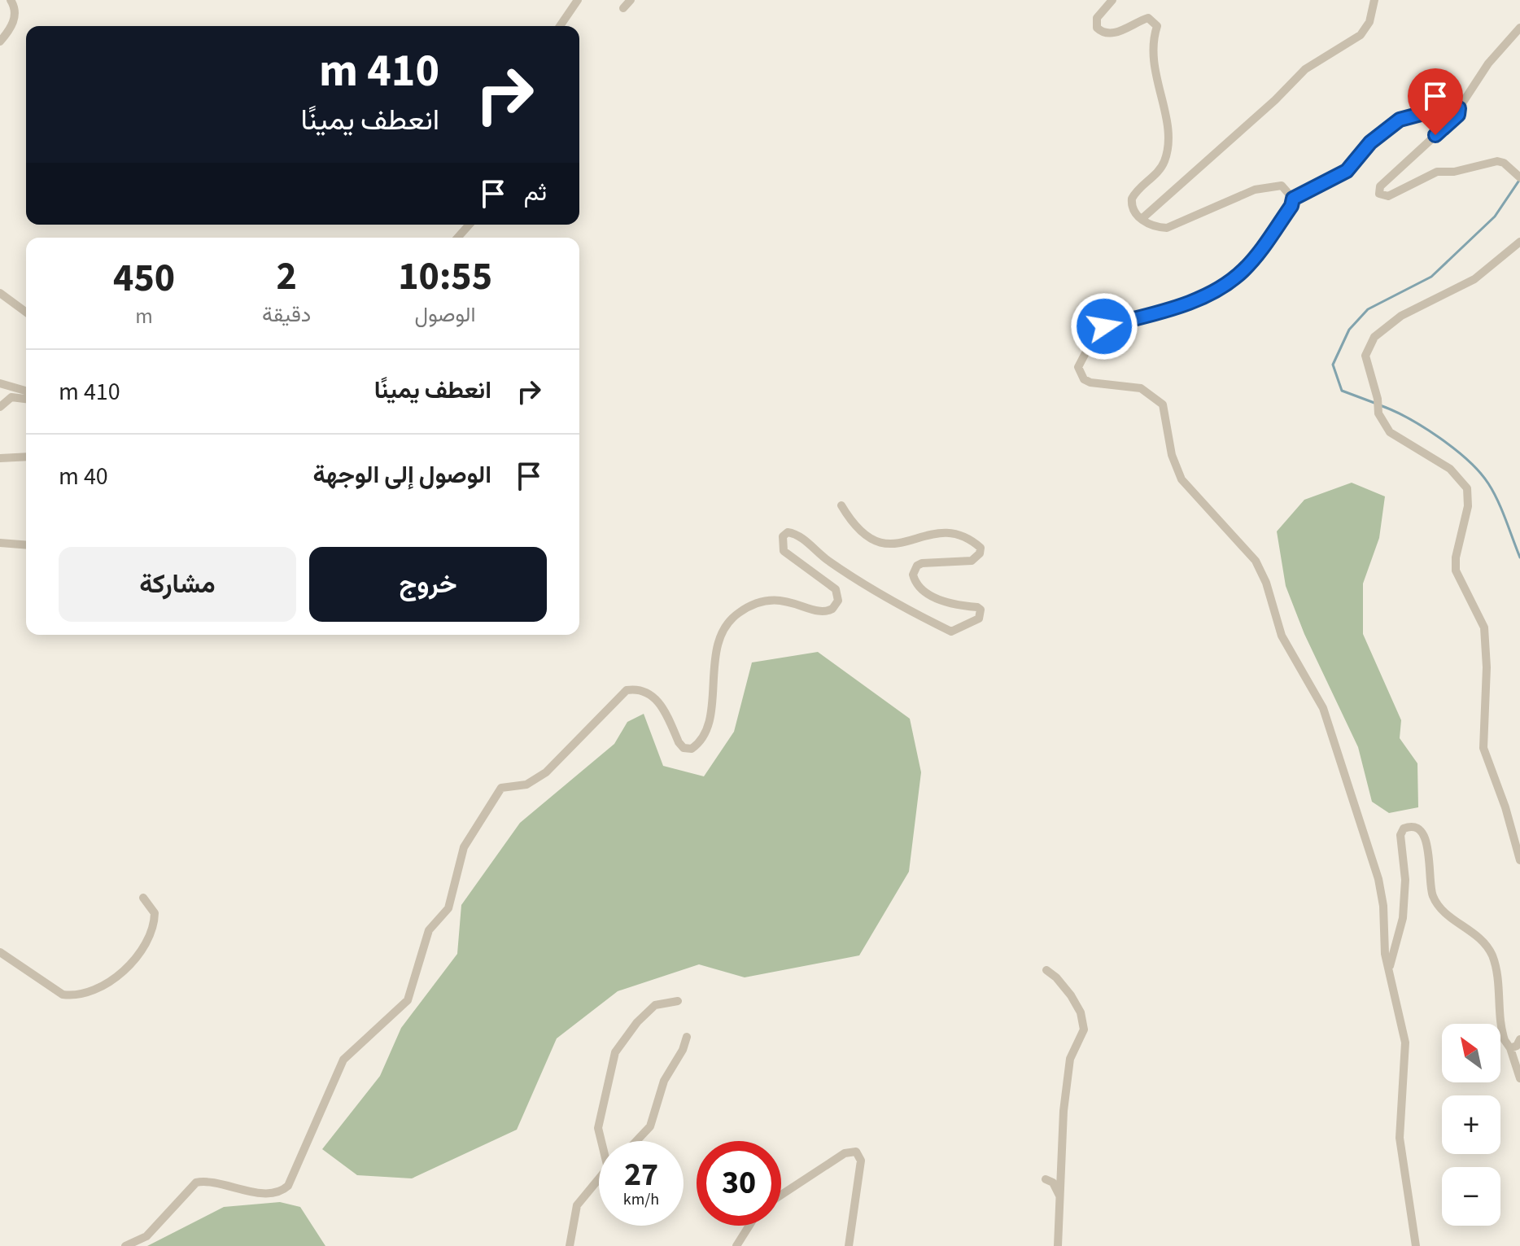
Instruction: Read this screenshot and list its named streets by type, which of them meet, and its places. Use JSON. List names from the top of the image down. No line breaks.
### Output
{"north":"top left","page":{"turn":["410 m","انعطف يمينًا"],"then":"ثم","eta":["10:55","الوصول","2","دقيقة","450","m"],"list":[{"name":"انعطف يمينًا","value":"410 m"},{"name":"الوصول إلى الوجهة","value":"40 m"}],"buttons":["خروج","مشاركة"],"map_buttons":["+","−"],"speed":"27 km/h","limit":"30"}}
